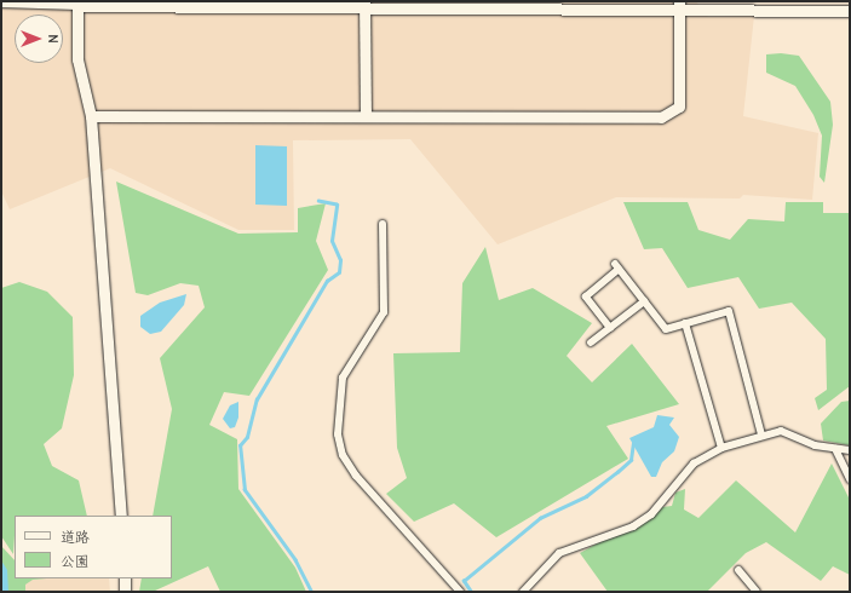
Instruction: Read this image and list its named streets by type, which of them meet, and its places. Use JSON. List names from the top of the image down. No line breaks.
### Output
{"legend":["道路","公園"],"north":"right"}
